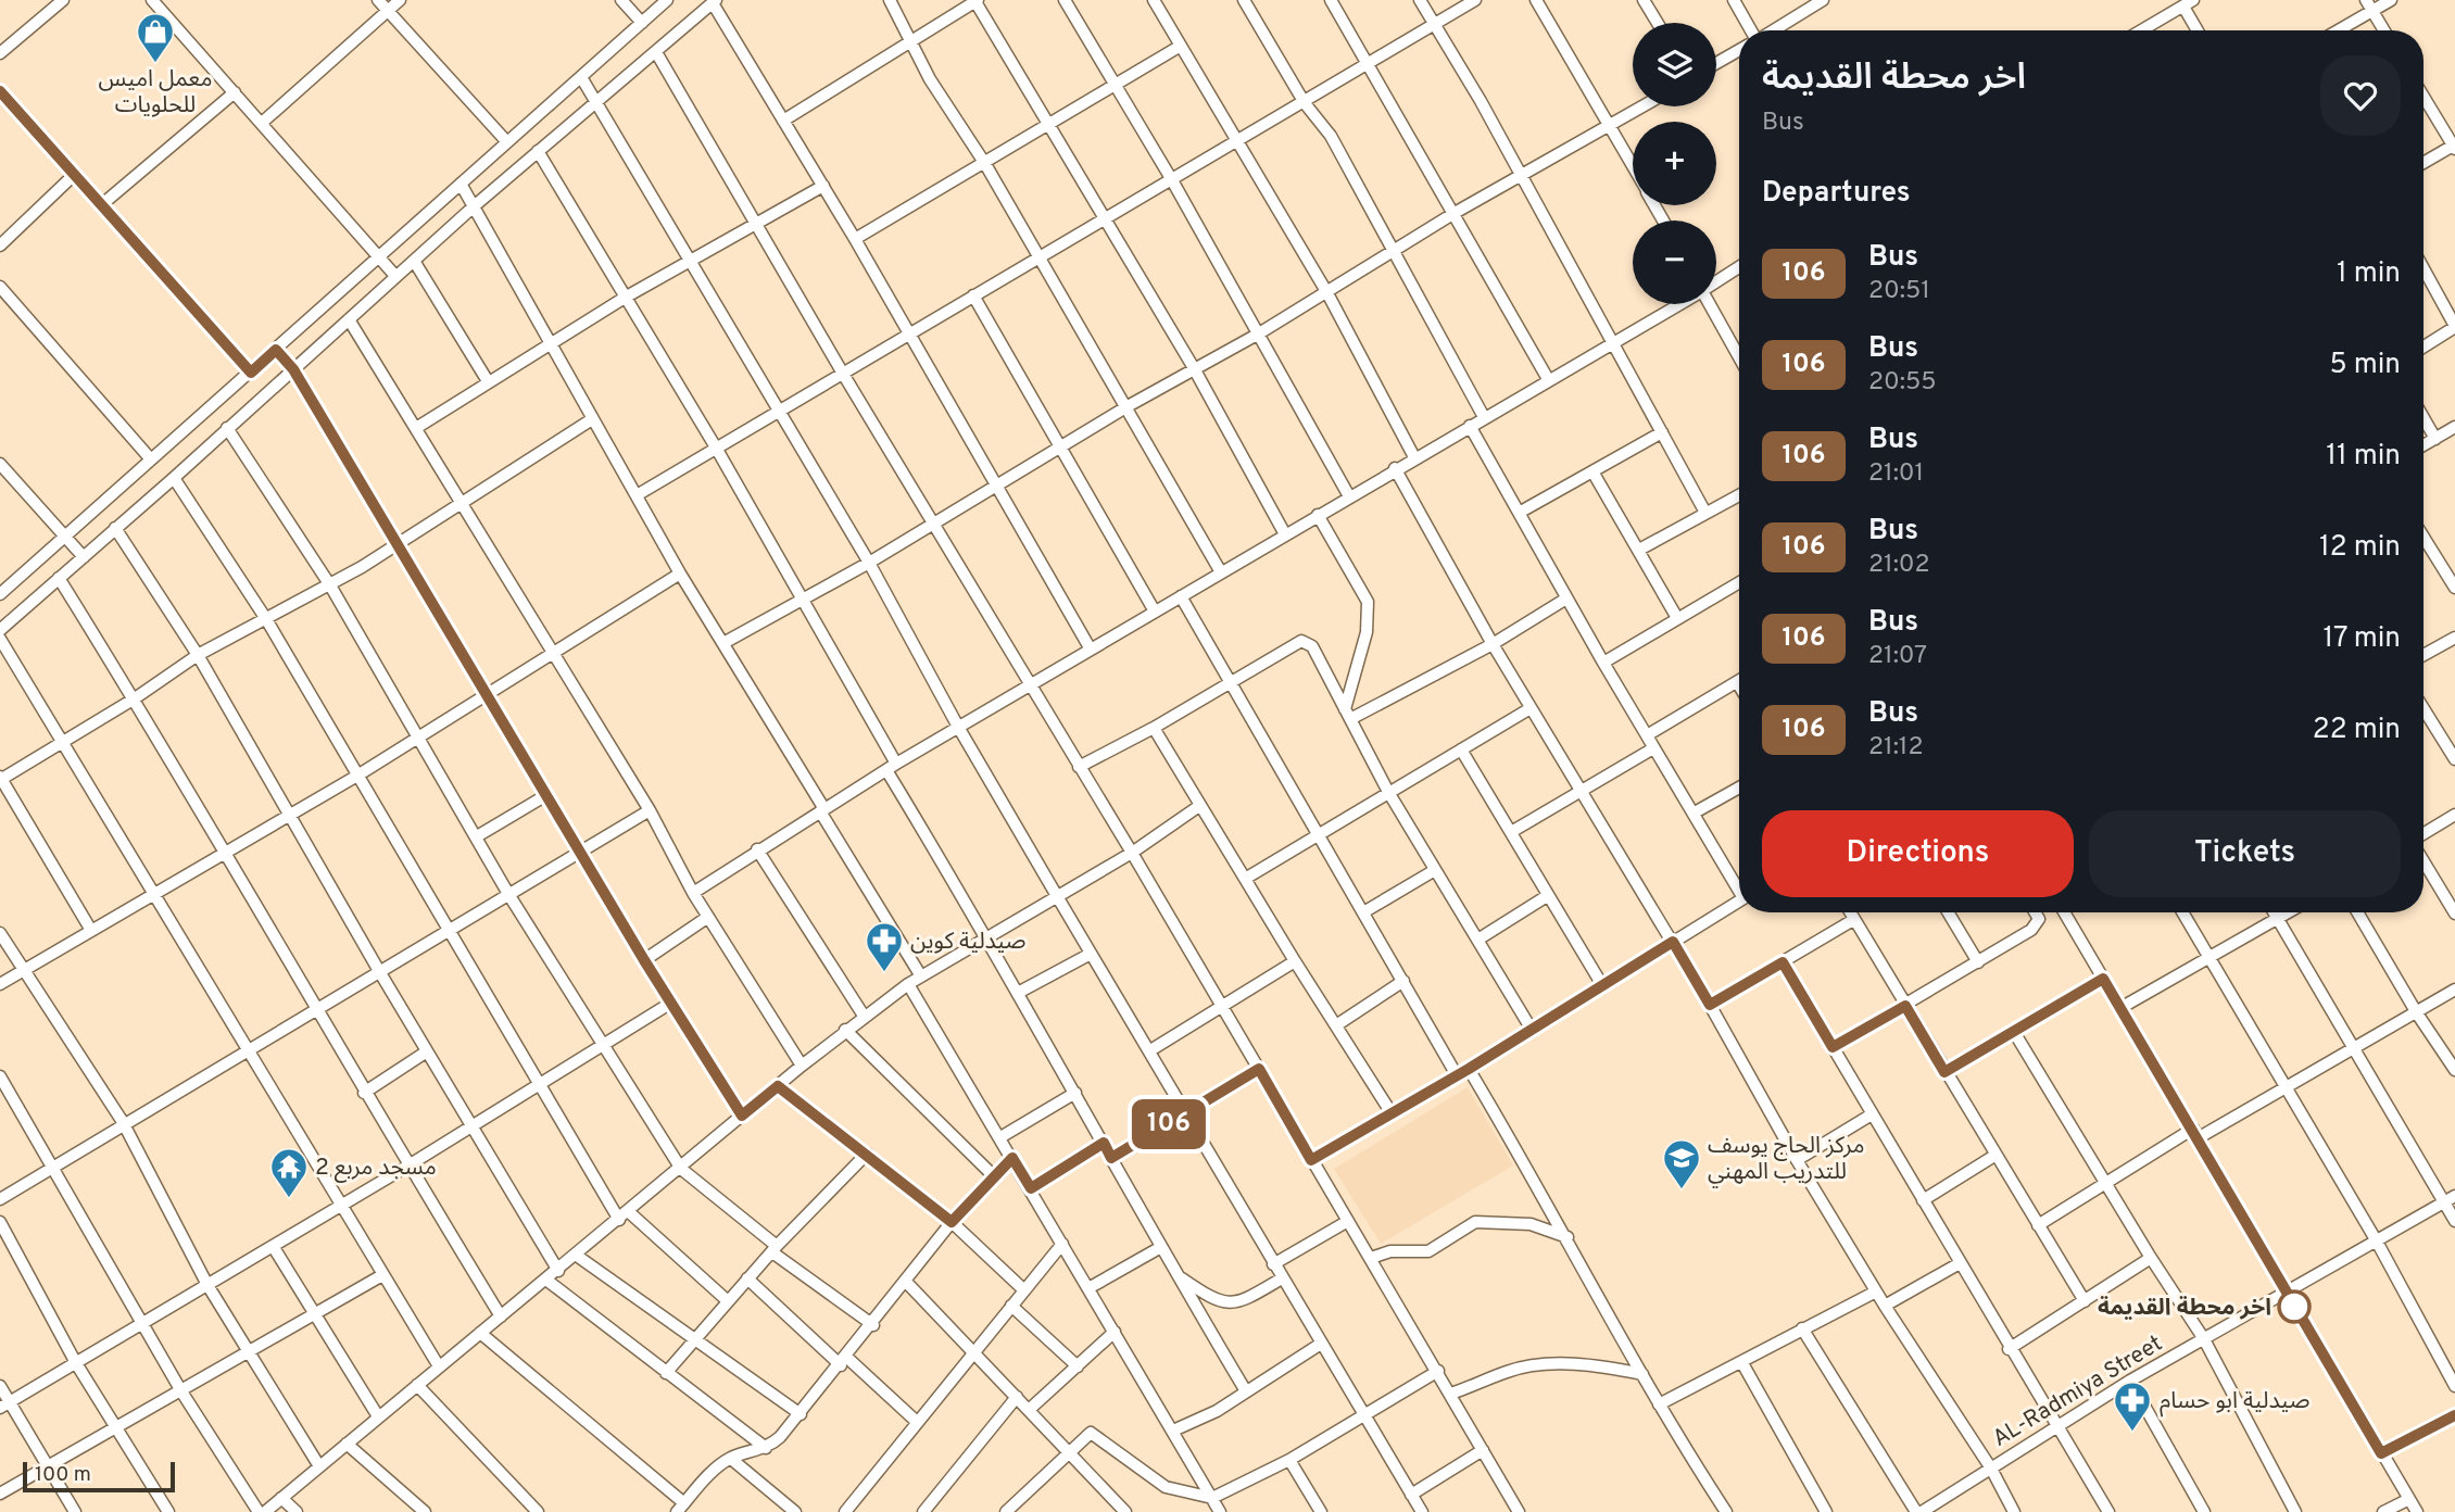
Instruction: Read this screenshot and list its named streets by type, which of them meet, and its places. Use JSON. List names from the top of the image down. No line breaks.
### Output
{"streets":{"street":["AL-Radmiya Street"]},"places":{"shop":["معمل اميس للحلويات"],"pharmacy":["صيدلية كوين","صيدلية ابو حسام"],"school or university":["مركز الحاج يوسف للتدريب المهني"],"temple":["مسجد مربع 2"],"other":["اخر محطة القديمة"]},"lines":["bus line 106"],"scale_bar":"100 m","page":{"on_map":"106","map_buttons":["+","−"],"heading":[["اخر محطة القديمة","Bus"],"Departures"],"list":[{"mark":"106","name":"Bus","note":"20:51","value":"1 min"},{"mark":"106","name":"Bus","note":"20:55","value":"5 min"},{"mark":"106","name":"Bus","note":"21:01","value":"11 min"},{"mark":"106","name":"Bus","note":"21:02","value":"12 min"},{"mark":"106","name":"Bus","note":"21:07","value":"17 min"},{"mark":"106","name":"Bus","note":"21:12","value":"22 min"}],"buttons":["Directions","Tickets"],"scale":"100 m"}}
